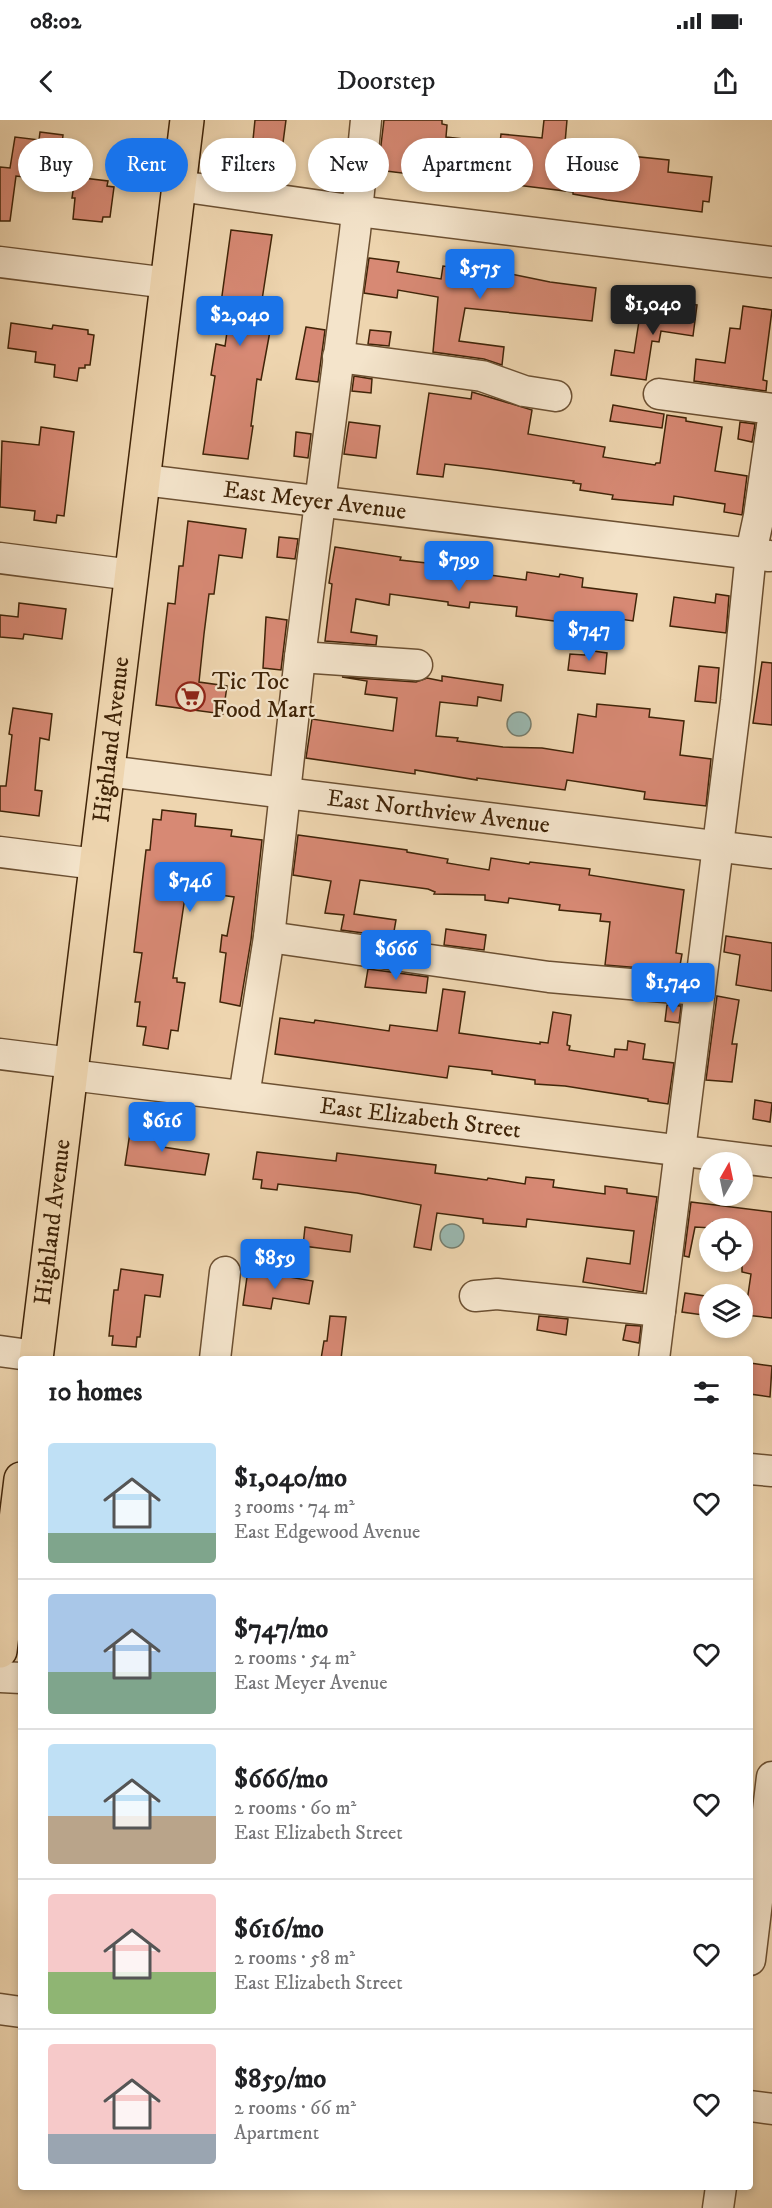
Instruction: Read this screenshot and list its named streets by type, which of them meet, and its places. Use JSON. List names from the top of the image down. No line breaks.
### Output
{"streets":{"main road":["Highland Avenue"],"street":["East Meyer Avenue","East Northview Avenue","East Elizabeth Street"]},"crossings":[["East Meyer Avenue","Highland Avenue"],["Highland Avenue","East Northview Avenue"],["Highland Avenue","East Elizabeth Street"]],"places":{"supermarket":["Tic Toc Food Mart"]},"north":"top","page":{"status":"08:02","header":"Doorstep","chip":["Buy","Rent","Filters","New","Apartment","House"],"price":["$575","$1,040","$2,040","$799","$747","$746","$666","$1,740","$616","$859"],"heading":"10 homes","list":[{"name":"$1,040/mo","note":"3 rooms · 74 m² · East Edgewood Avenue"},{"name":"$747/mo","note":"2 rooms · 54 m² · East Meyer Avenue"},{"name":"$666/mo","note":"2 rooms · 60 m² · East Elizabeth Street"},{"name":"$616/mo","note":"2 rooms · 58 m² · East Elizabeth Street"},{"name":"$859/mo","note":"2 rooms · 66 m² · Apartment"}]}}
